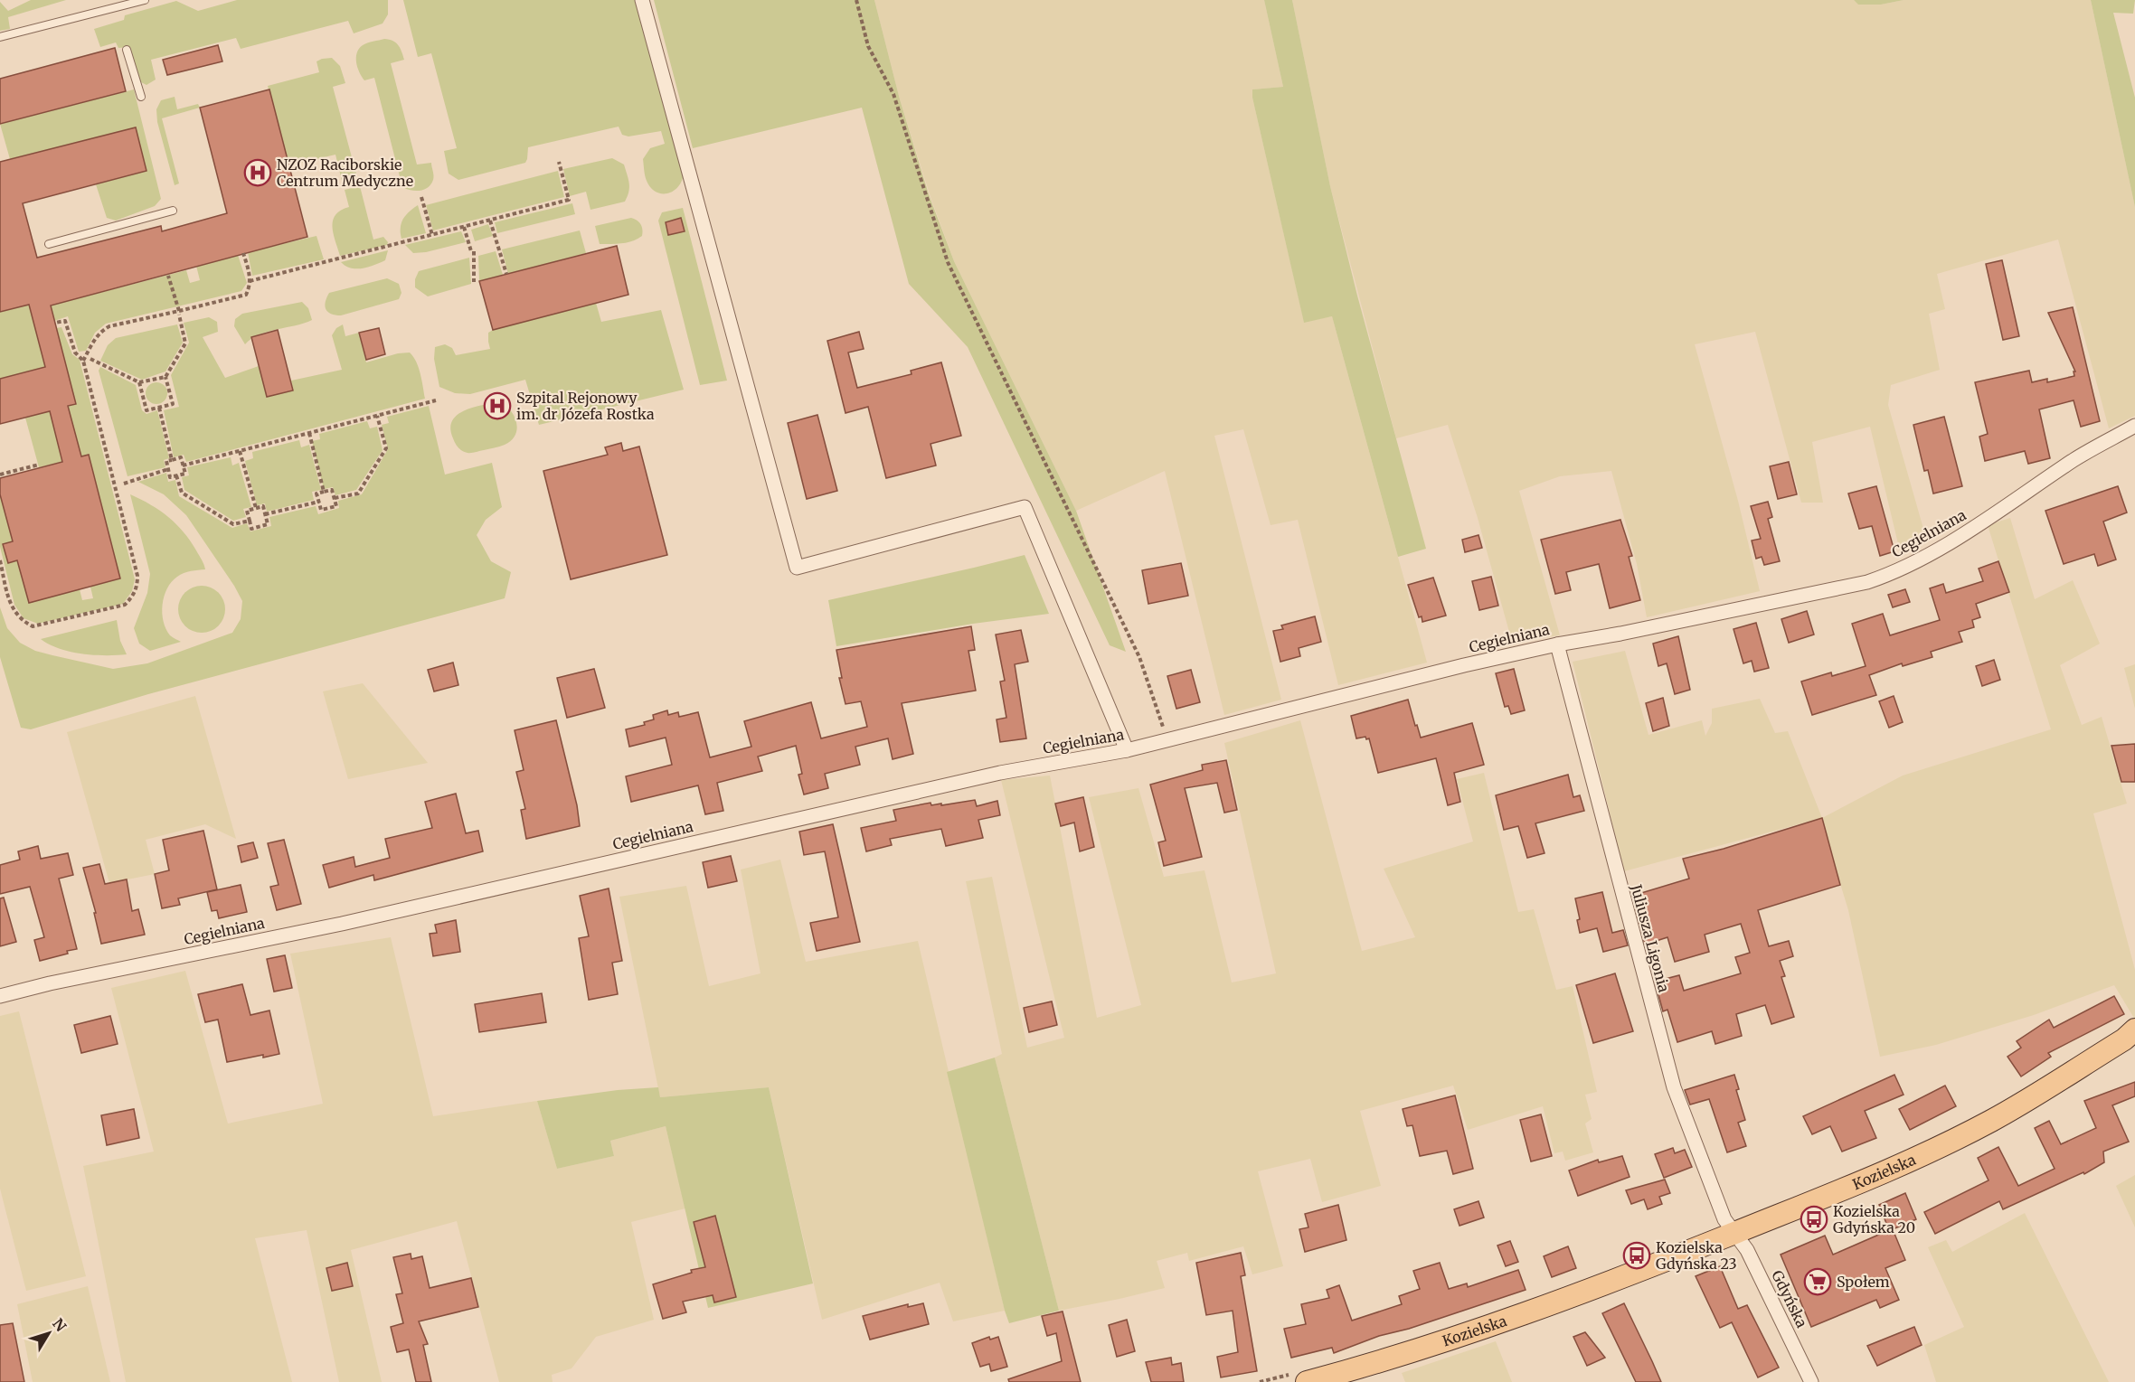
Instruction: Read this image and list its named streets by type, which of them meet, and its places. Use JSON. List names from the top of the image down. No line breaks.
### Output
{"streets":{"main road":["Kozielska"],"street":["Cegielniana","Juliusza Ligonia","Gdyńska"]},"crossings":[["Cegielniana","Juliusza Ligonia"],["Juliusza Ligonia","Kozielska"],["Juliusza Ligonia","Gdyńska"],["Kozielska","Gdyńska"]],"places":{"hospital":["NZOZ Raciborskie Centrum Medyczne","Szpital Rejonowy im. dr Józefa Rostka"],"bus stop":["Kozielska Gdyńska 20","Kozielska Gdyńska 23"],"supermarket":["Społem"]},"north":"top right"}
